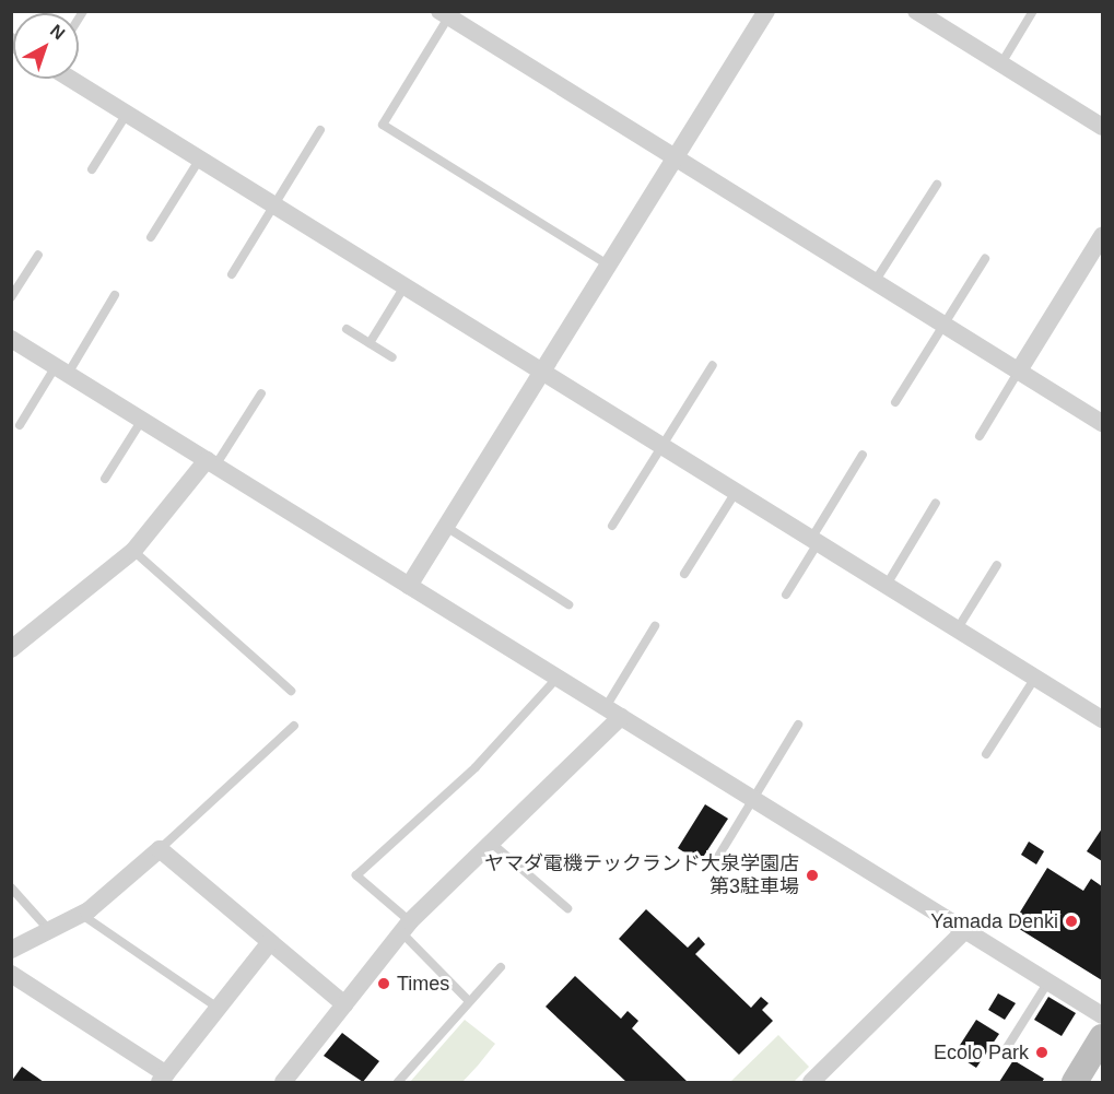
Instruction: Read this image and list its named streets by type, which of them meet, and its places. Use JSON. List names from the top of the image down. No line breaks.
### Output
{"places":["ヤマダ電機テックランド大泉学園店 第3駐車場","Yamada Denki","Times","Ecolo Park"],"north":"top right"}
